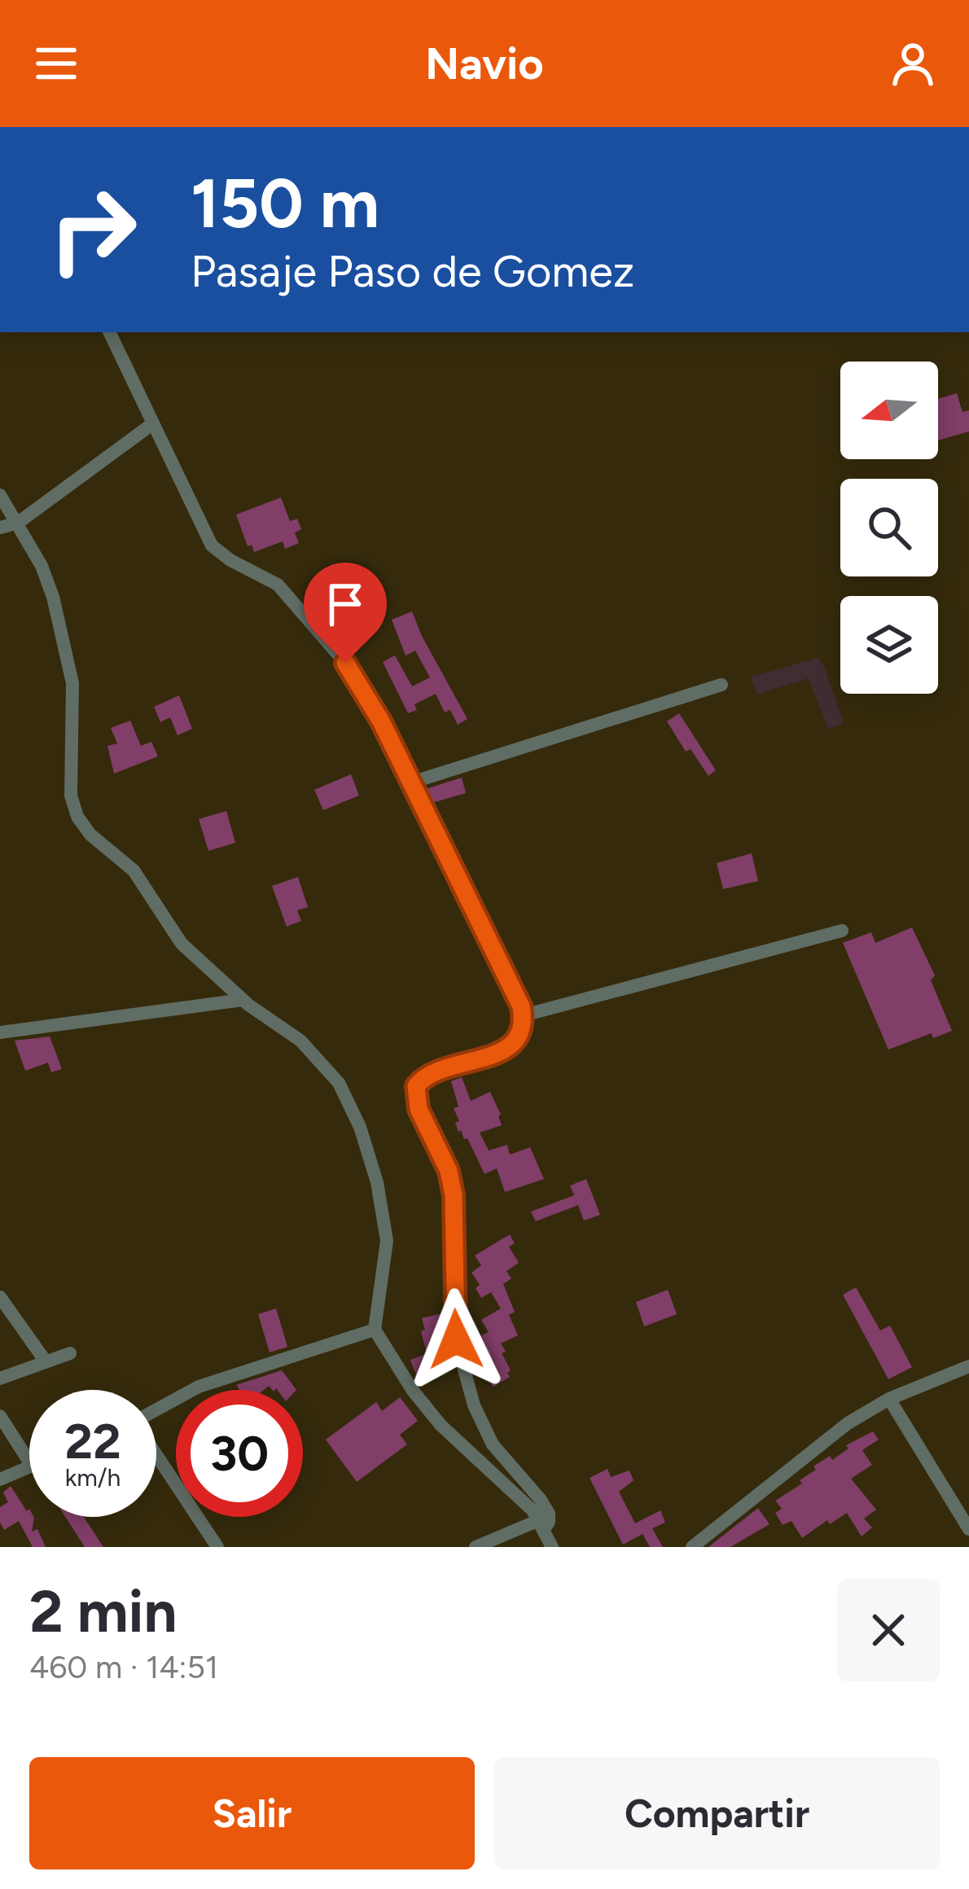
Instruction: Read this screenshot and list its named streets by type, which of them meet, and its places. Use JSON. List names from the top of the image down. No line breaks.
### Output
{"north":"left","page":{"header":"Navio","turn":["150 m","Pasaje Paso de Gomez"],"speed":"22 km/h","limit":"30","heading":["2 min","460 m · 14:51"],"buttons":["Salir","Compartir"]}}
